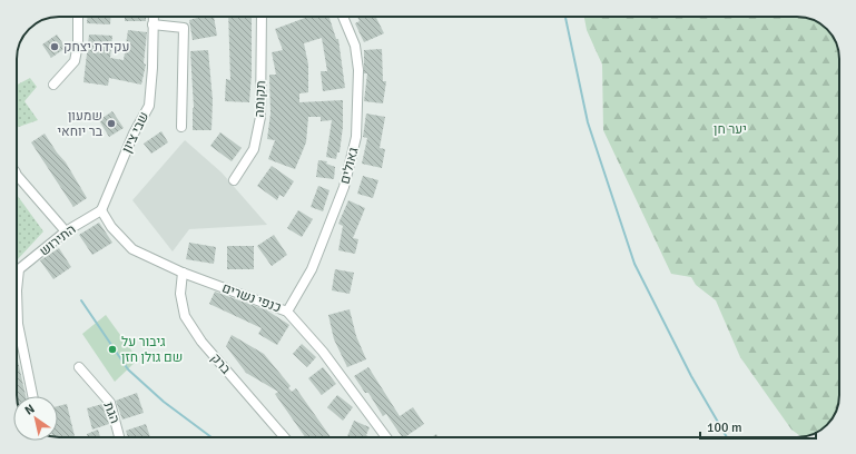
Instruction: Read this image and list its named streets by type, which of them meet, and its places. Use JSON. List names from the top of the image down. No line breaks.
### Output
{"streets":{"street":["תקומה","שבי ציון","גאולים","התירוש","כנפי נשרים","ברק","הגת"]},"crossings":[["שבי ציון","התירוש"],["שבי ציון","כנפי נשרים"],["גאולים","כנפי נשרים"],["התירוש","כנפי נשרים"],["כנפי נשרים","ברק"]],"parks":["יער חן"],"places":["עקידת יצחק","שמעון בר יוחאי","גיבור על שם גולן חזן"],"scale_bar":"100 m","north":"top left"}
